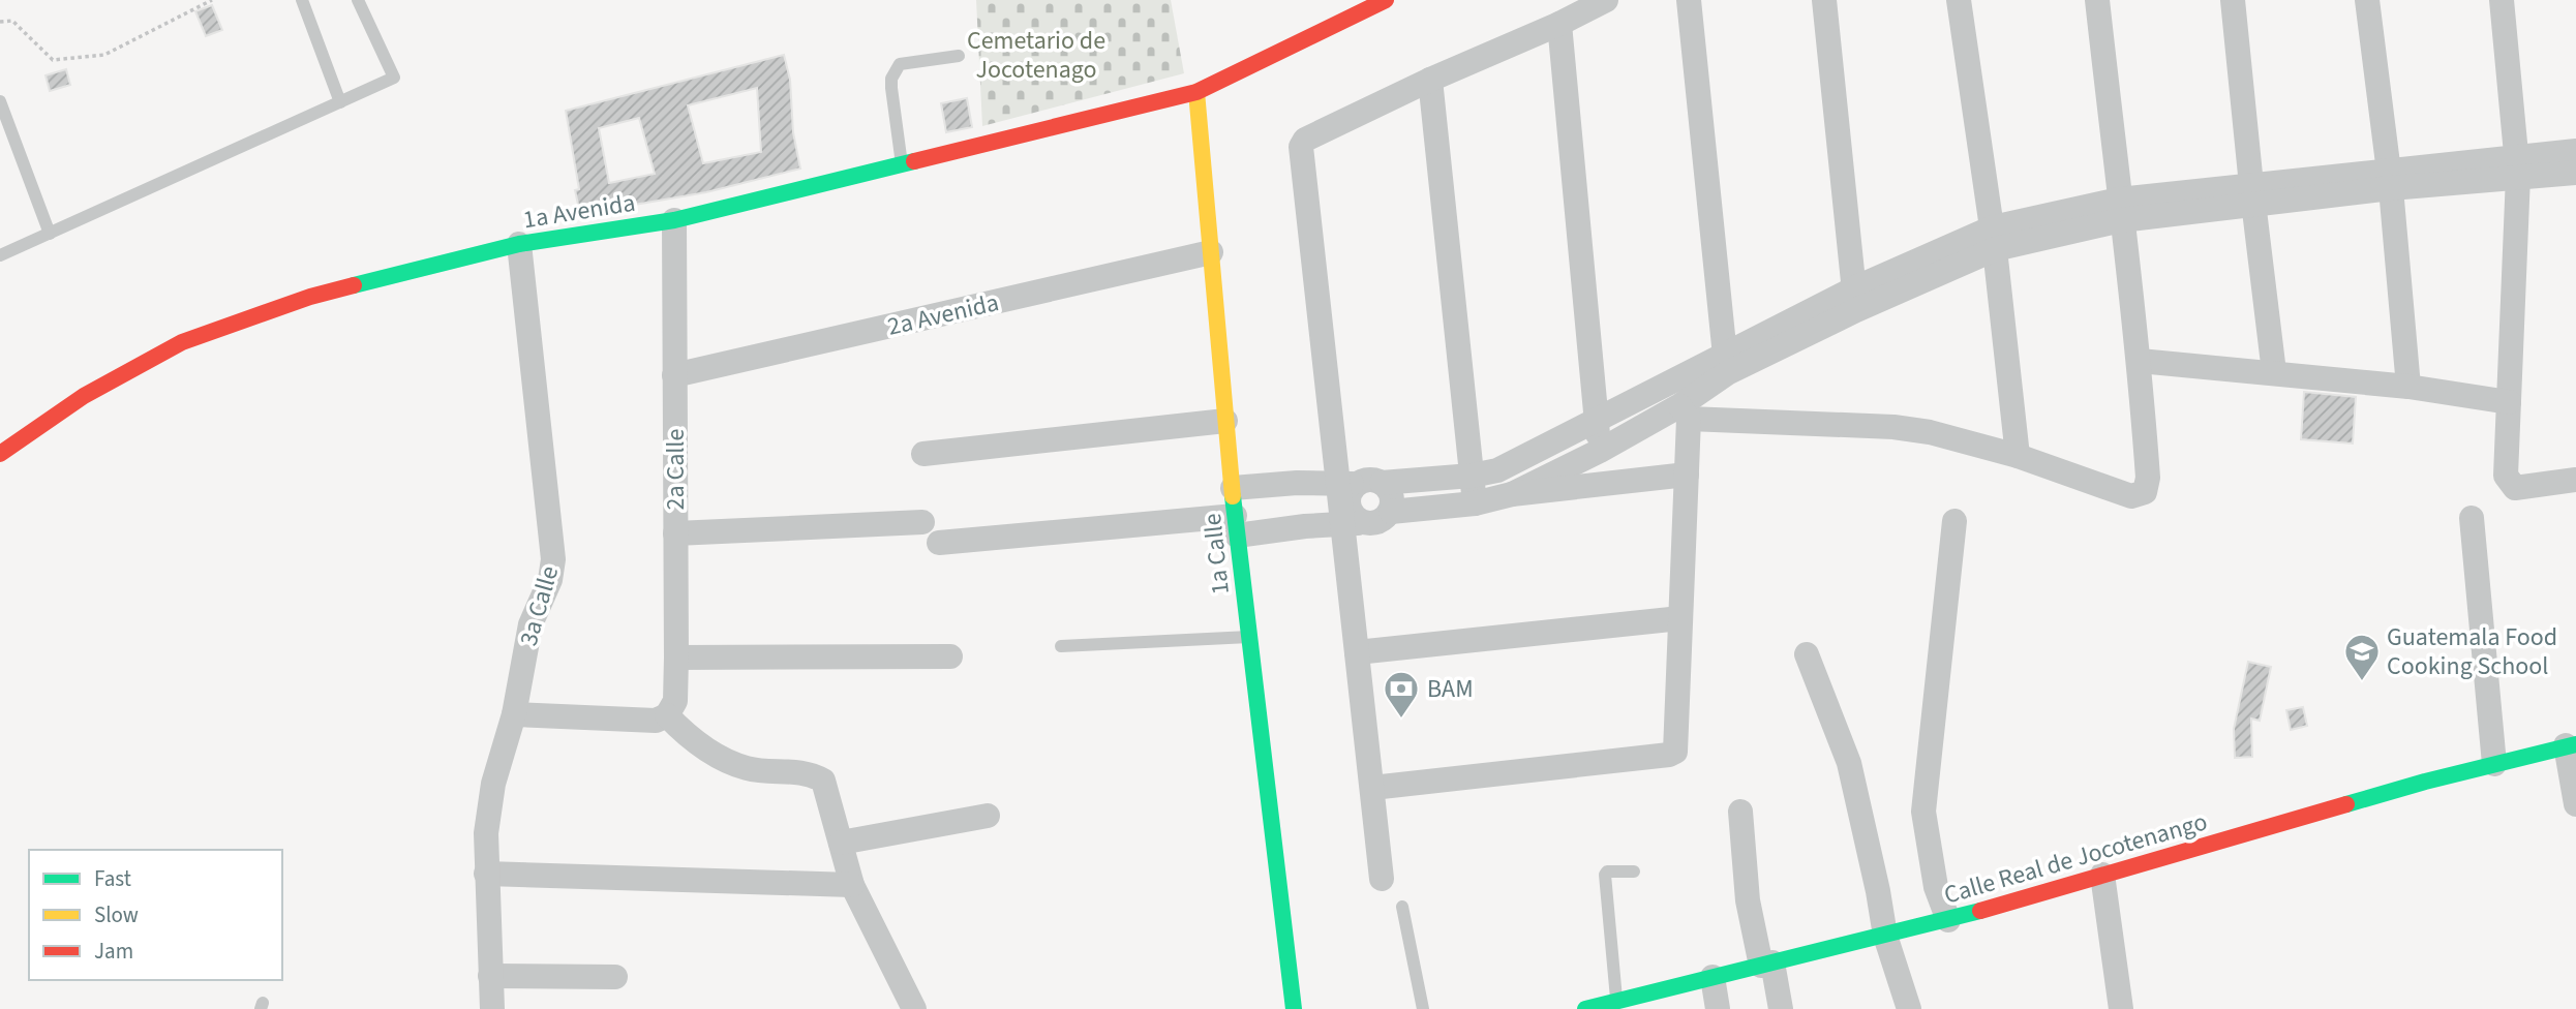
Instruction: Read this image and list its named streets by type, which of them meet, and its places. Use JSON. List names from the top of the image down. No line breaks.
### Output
{"streets":{"street":["1a Avenida","2a Avenida","2a Calle","1a Calle","3a Calle","Calle Real de Jocotenango"]},"crossings":[["1a Avenida","2a Calle"],["1a Avenida","1a Calle"],["1a Avenida","3a Calle"],["2a Avenida","2a Calle"],["2a Avenida","1a Calle"]],"parks":["Cemetario de Jocotenago"],"places":{"school or university":["Guatemala Food Cooking School"],"bank":["BAM"]},"legend":["Fast","Slow","Jam"]}
